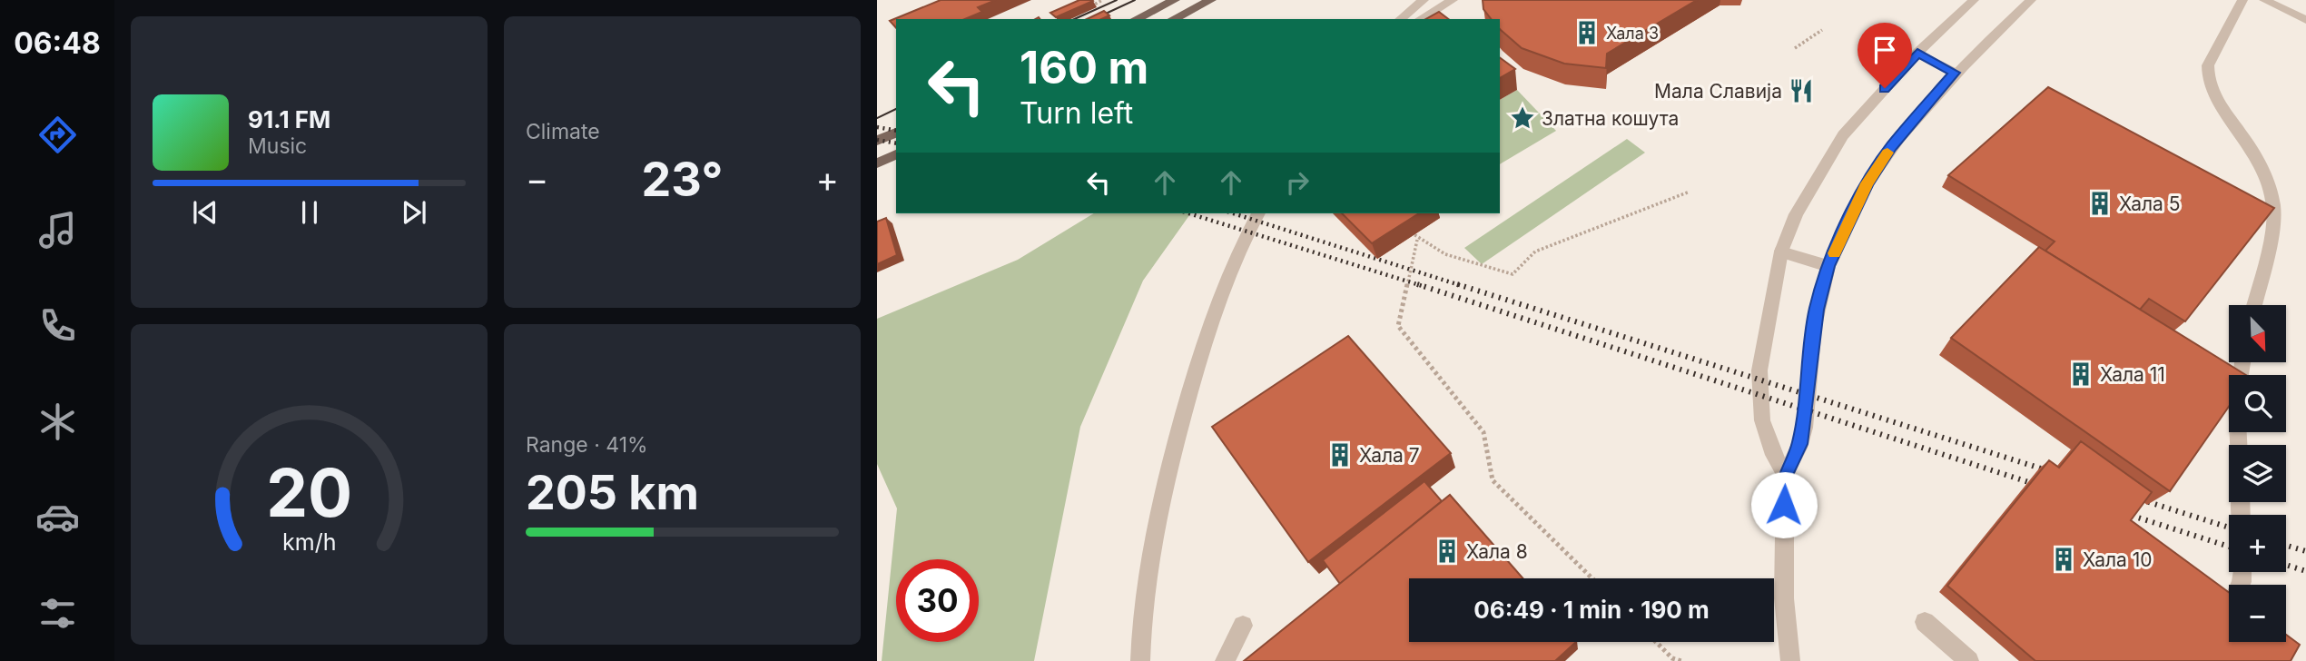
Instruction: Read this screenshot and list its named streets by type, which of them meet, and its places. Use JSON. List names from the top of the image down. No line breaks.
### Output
{"places":{"building":["Хала 3","Хала 5","Хала 11","Хала 7","Хала 8","Хала 10"],"restaurant":["Мала Славија"],"place":["Златна кошута"]},"north":"bottom right","page":{"tabs":"06:48","tile":["Climate",["Range · 41%","205 km"]],"turn":["160 m","Turn left"],"song":["91.1 FM","Music"],"heat":["−","23°","+"],"map_buttons":["+","−"],"limit":"30","trip":"06:49 · 1 min · 190 m","gauge":["20","km/h"]}}
